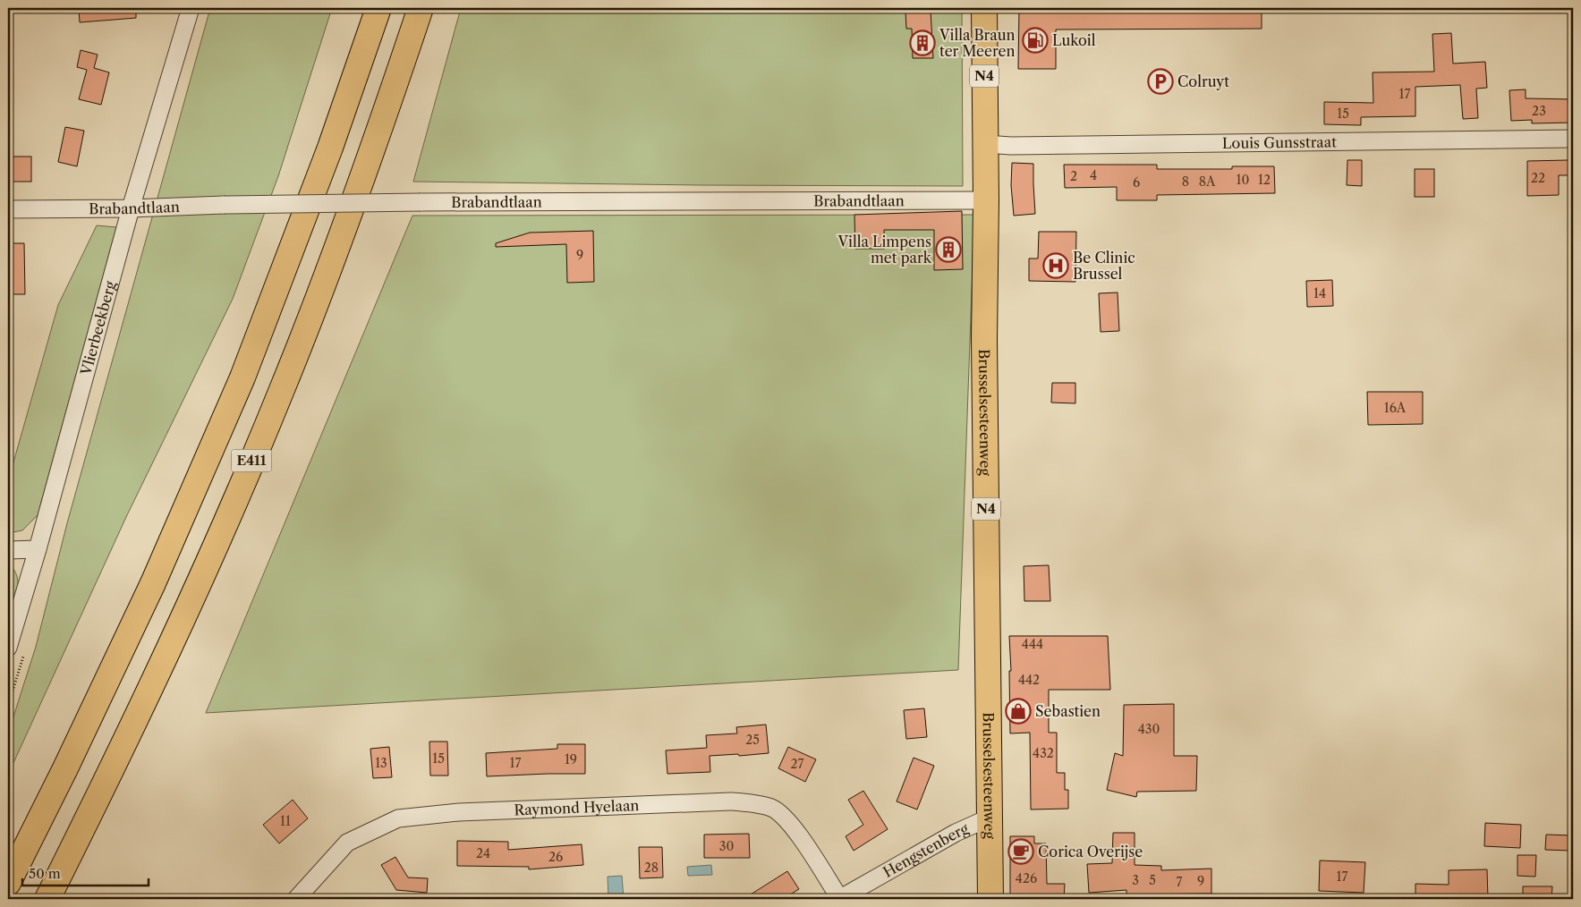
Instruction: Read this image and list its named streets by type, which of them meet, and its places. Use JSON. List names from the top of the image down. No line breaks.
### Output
{"streets":{"main road":["N4","Brusselsesteenweg","E411"],"street":["Louis Gunsstraat","Brabandtlaan","Vlierbeekberg","Raymond Hyelaan","Hengstenberg"]},"crossings":[["Louis Gunsstraat","Brusselsesteenweg"],["Brabandtlaan","Vlierbeekberg"],["Brabandtlaan","Brusselsesteenweg"],["Brusselsesteenweg","Hengstenberg"],["Raymond Hyelaan","Hengstenberg"]],"places":{"fuel station":["Lukoil"],"building":["Villa Braun ter Meeren","Villa Limpens met park"],"parking":["Colruyt"],"hospital":["Be Clinic Brussel"],"shop":["Sebastien"],"cafe":["Corica Overijse"]},"house_numbers":["17","23","15","4","2","22","10","12","8","8A","6","9","14","16A","444","442","430","25","432","15","19","13","17","27","11","30","24","26","28","17","426","3","5","9","7"],"scale_bar":"50 m"}
